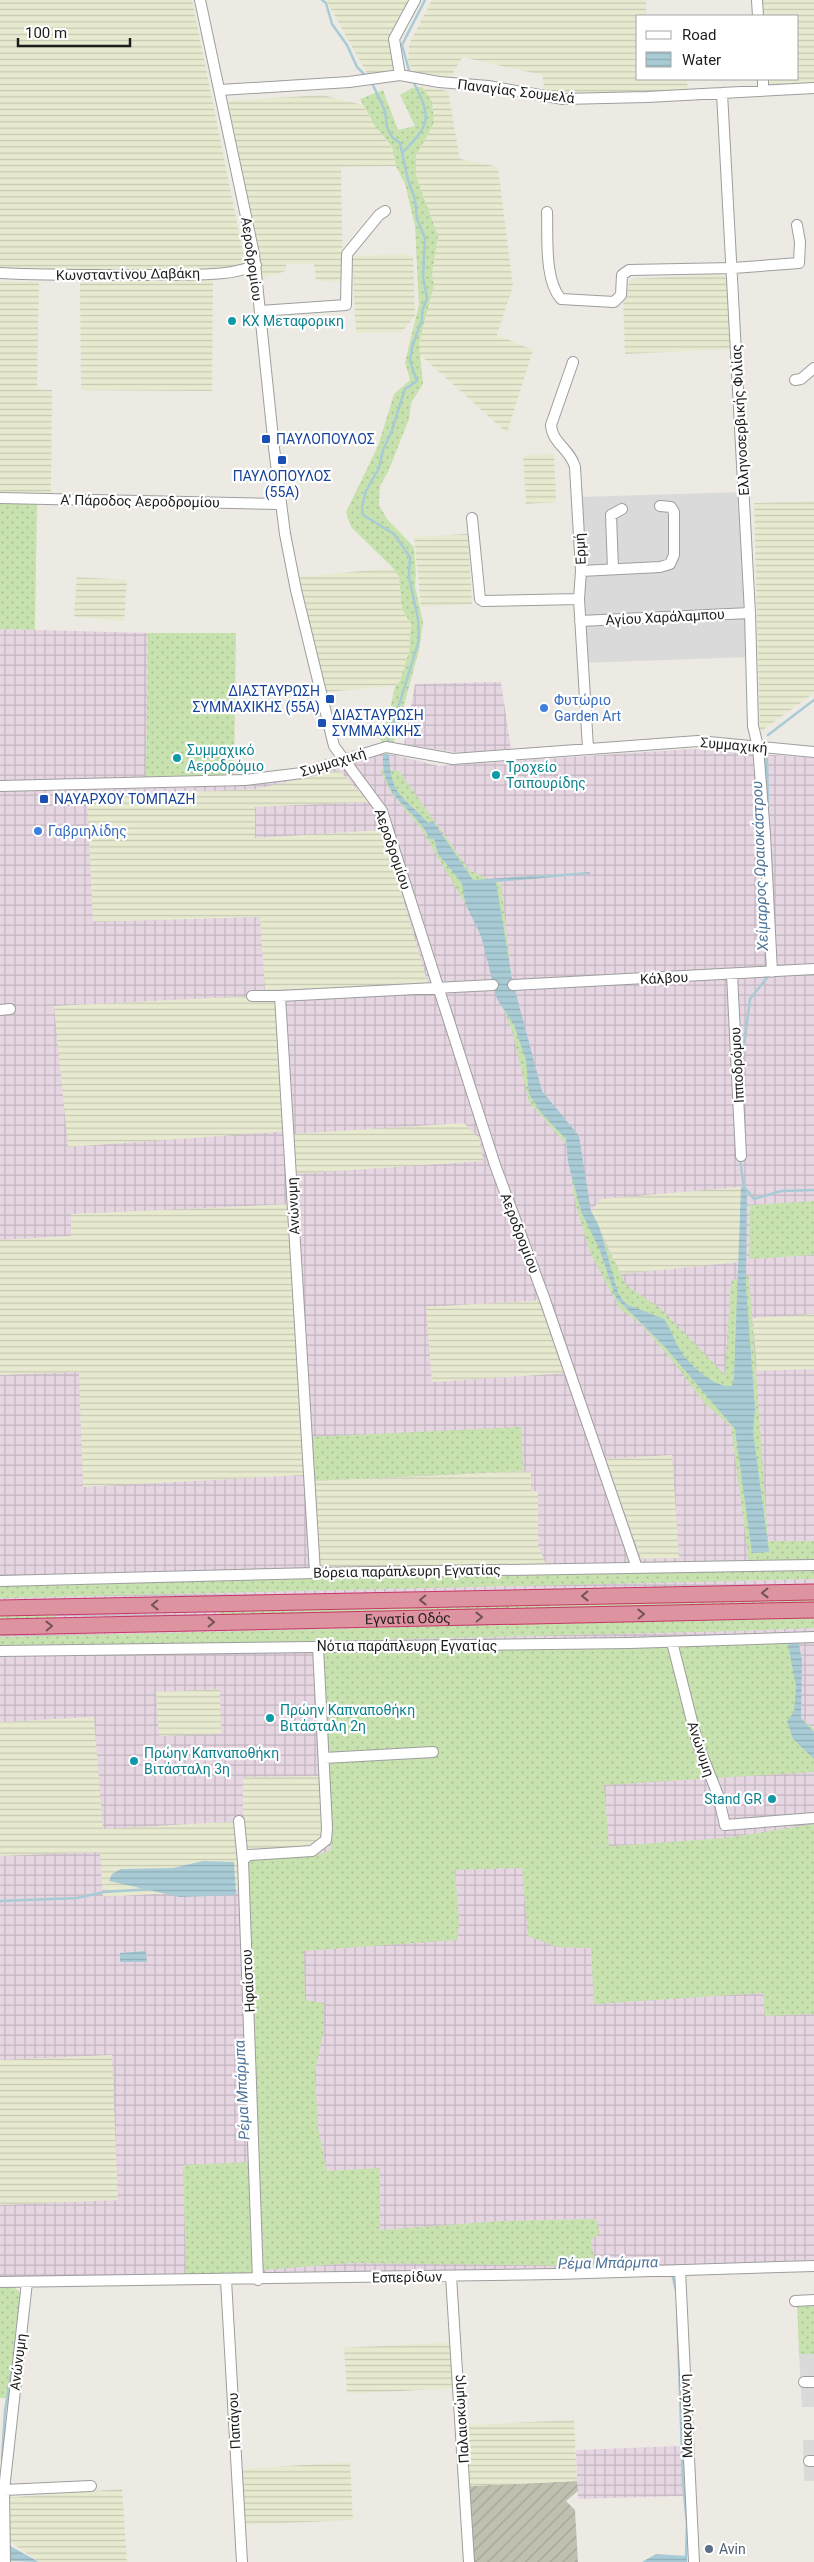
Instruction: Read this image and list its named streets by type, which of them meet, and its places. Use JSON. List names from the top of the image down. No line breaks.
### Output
{"streets":{"highway":["Εγνατία Οδός"],"street":["Παναγίας Σουμελά","Αεροδρομίου","Κωνσταντίνου Δαβάκη","Ελληνοσερβικής Φιλίας","Α' Πάροδος Αεροδρομίου","Ερμή","Αγίου Χαράλαμπου","Συμμαχική","Κάλβου","Ιπποδρόμου","Ανώνυμη","Βόρεια παράπλευρη Εγνατίας","Νότια παράπλευρη Εγνατίας","Ηφαίστου","Εσπερίδων","Μακρυγιάννη","Παλαιοκώμης","Παπάγου"]},"crossings":[["Παναγίας Σουμελά","Αεροδρομίου"],["Παναγίας Σουμελά","Ελληνοσερβικής Φιλίας"],["Αεροδρομίου","Κωνσταντίνου Δαβάκη"],["Αεροδρομίου","Α' Πάροδος Αεροδρομίου"],["Αεροδρομίου","Συμμαχική"],["Αεροδρομίου","Βόρεια παράπλευρη Εγνατίας"],["Ελληνοσερβικής Φιλίας","Αγίου Χαράλαμπου"],["Ελληνοσερβικής Φιλίας","Συμμαχική"],["Ελληνοσερβικής Φιλίας","Κάλβου"],["Ερμή","Αγίου Χαράλαμπου"],["Ερμή","Συμμαχική"],["Κάλβου","Ιπποδρόμου"],["Ανώνυμη","Βόρεια παράπλευρη Εγνατίας"],["Ανώνυμη","Νότια παράπλευρη Εγνατίας"],["Ανώνυμη","Εσπερίδων"],["Ηφαίστου","Εσπερίδων"],["Εσπερίδων","Μακρυγιάννη"],["Εσπερίδων","Παλαιοκώμης"],["Εσπερίδων","Παπάγου"]],"water":["Χείμαρρος Ωραιοκάστρου","Ρέμα Μπάρμπα"],"places":{"other":["ΚΧ Μεταφορικη","Φυτώριο Garden Art","Συμμαχικό Αεροδρόμιο","Τροχείο Τσιπουρίδης","Γαβριηλίδης","Πρώην Καπναποθήκη Βιτάσταλη 2η","Πρώην Καπναποθήκη Βιτάσταλη 3η","Stand GR","Avin"],"transit":["ΠΑΥΛΟΠΟΥΛΟΣ","ΠΑΥΛΟΠΟΥΛΟΣ (55Α)","ΔΙΑΣΤΑΥΡΩΣΗ ΣΥΜΜΑΧΙΚΗΣ (55Α)","ΔΙΑΣΤΑΥΡΩΣΗ ΣΥΜΜΑΧΙΚΗΣ","ΝΑΥΑΡΧΟΥ ΤΟΜΠΑΖΗ"]},"legend":["Road","Water"],"scale_bar":"100 m"}
